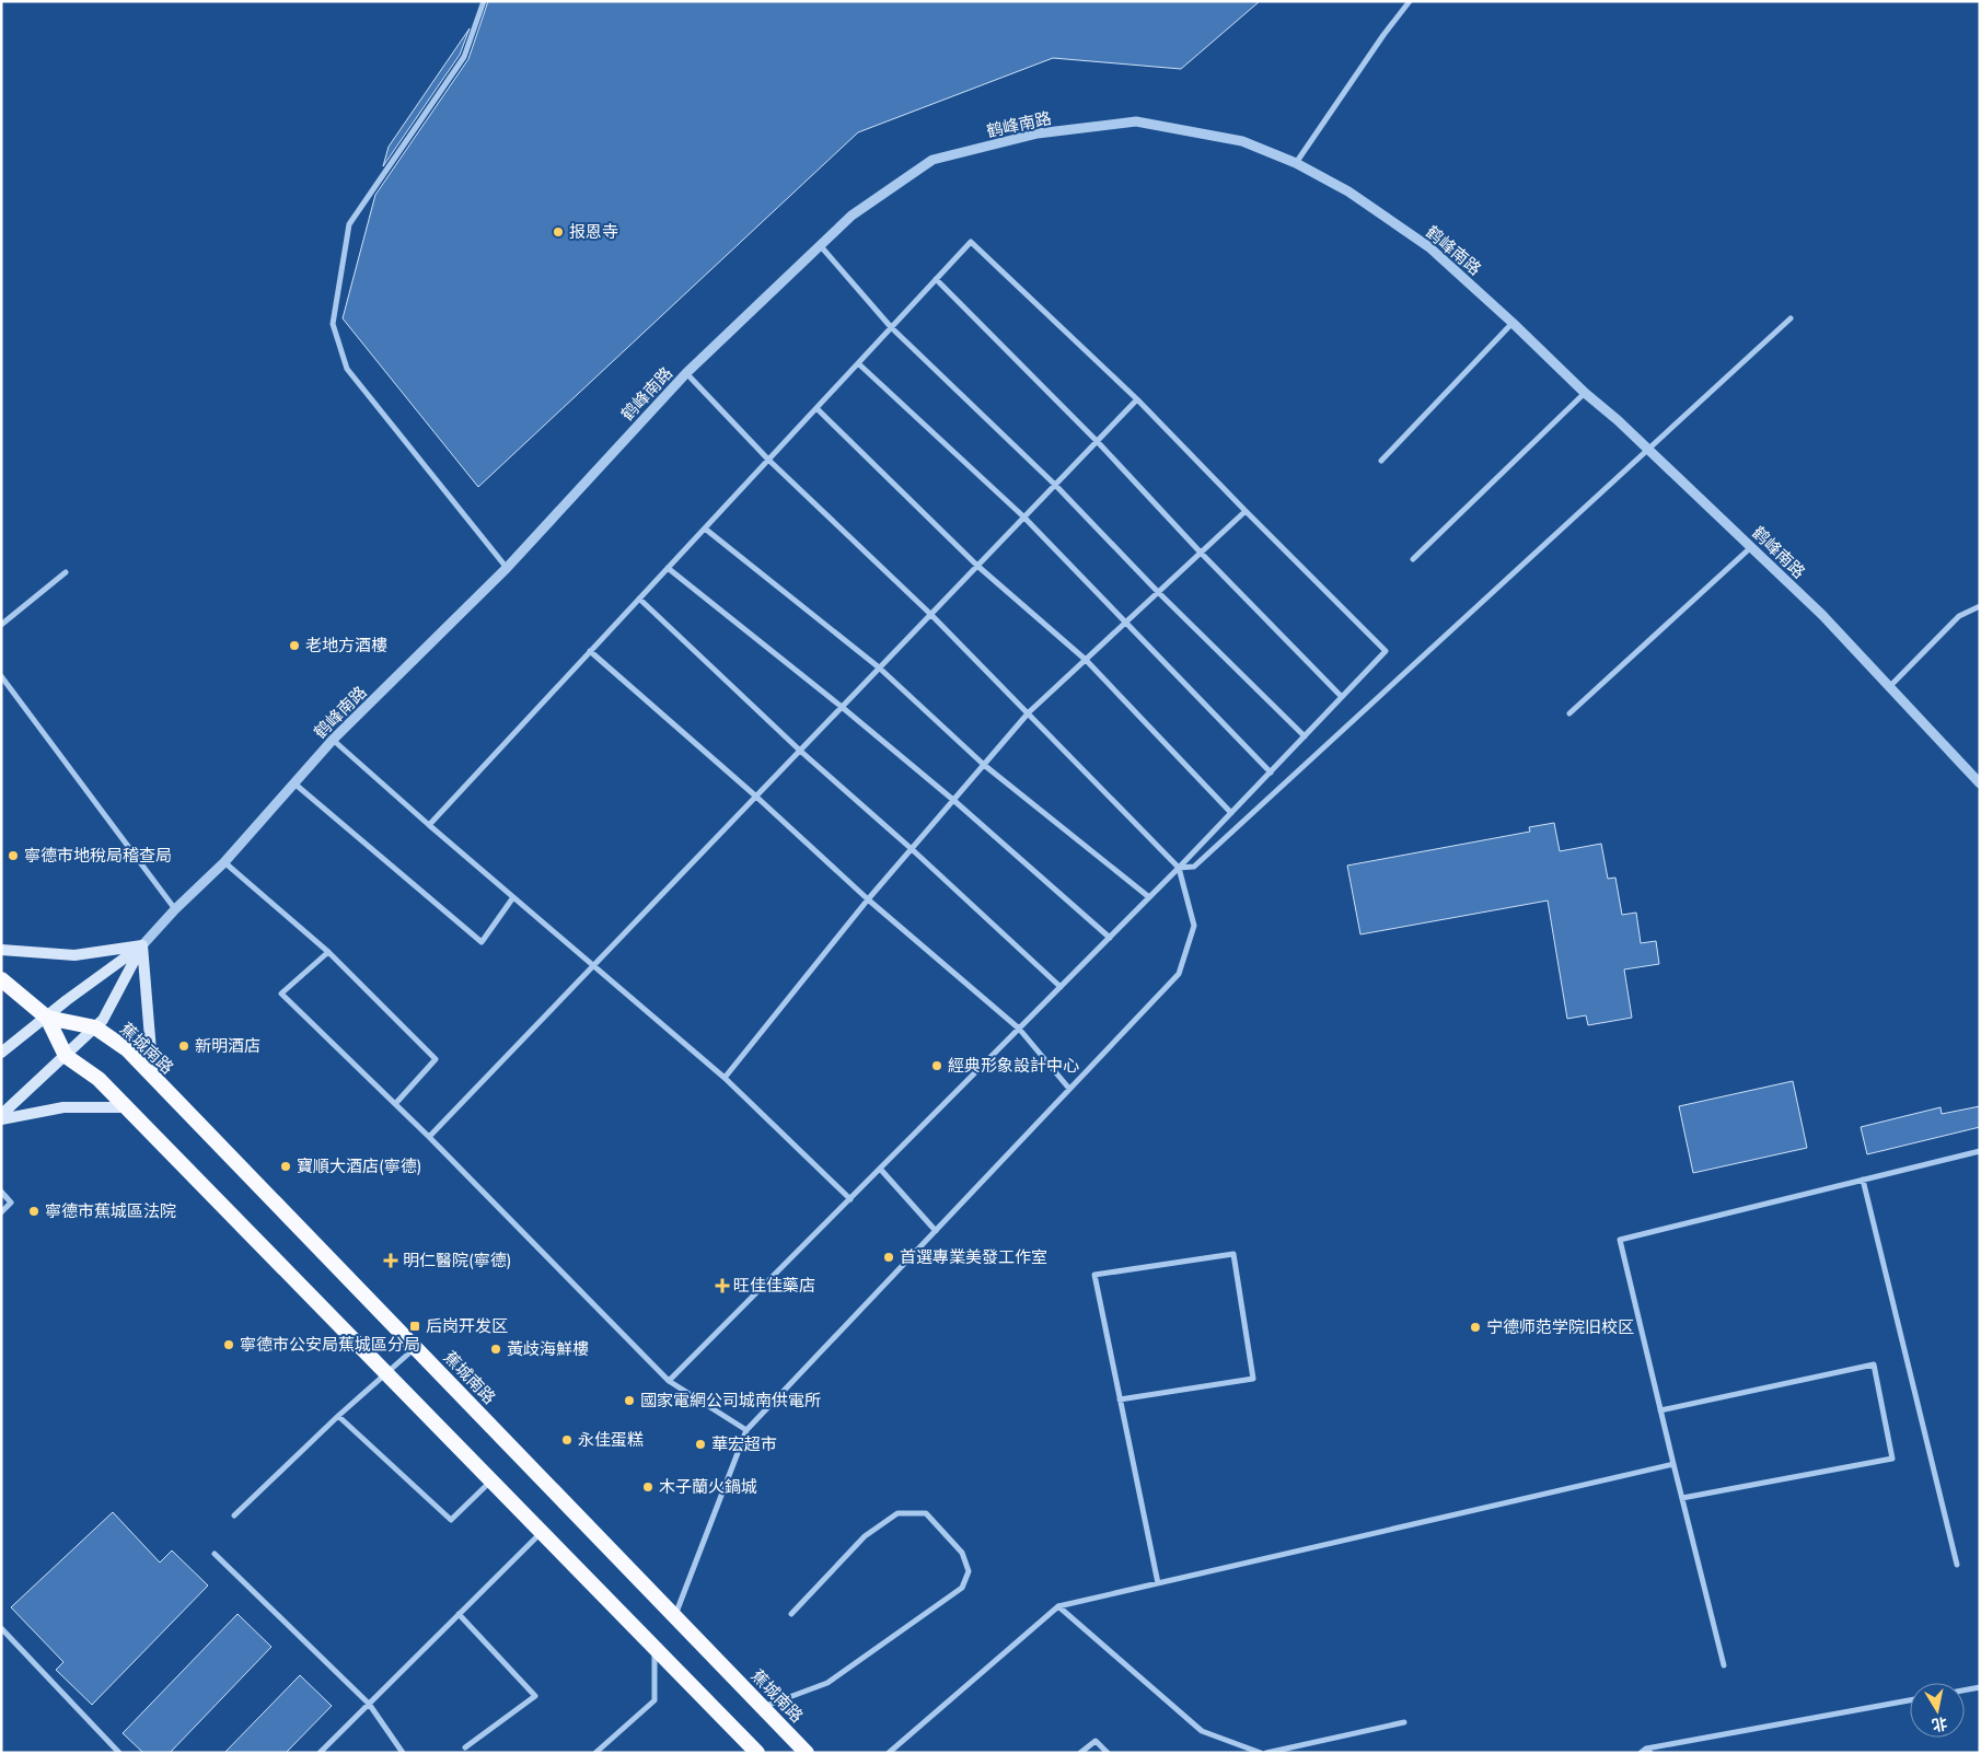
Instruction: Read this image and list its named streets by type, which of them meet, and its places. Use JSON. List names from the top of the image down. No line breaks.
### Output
{"streets":{"highway":["蕉城南路"],"street":["鹤峰南路"]},"places":{"other":["报恩寺","老地方酒樓","寧德市地稅局稽查局","新明酒店","經典形象設計中心","寶順大酒店(寧德)","寧德市蕉城區法院","首選專業美發工作室","宁德师范学院旧校区","寧德市公安局蕉城區分局","黃歧海鮮樓","國家電網公司城南供電所","永佳蛋糕","華宏超市","木子蘭火鍋城"],"health":["明仁醫院(寧德)","旺佳佳藥店"],"transit":["后岗开发区"]},"north":"bottom"}
